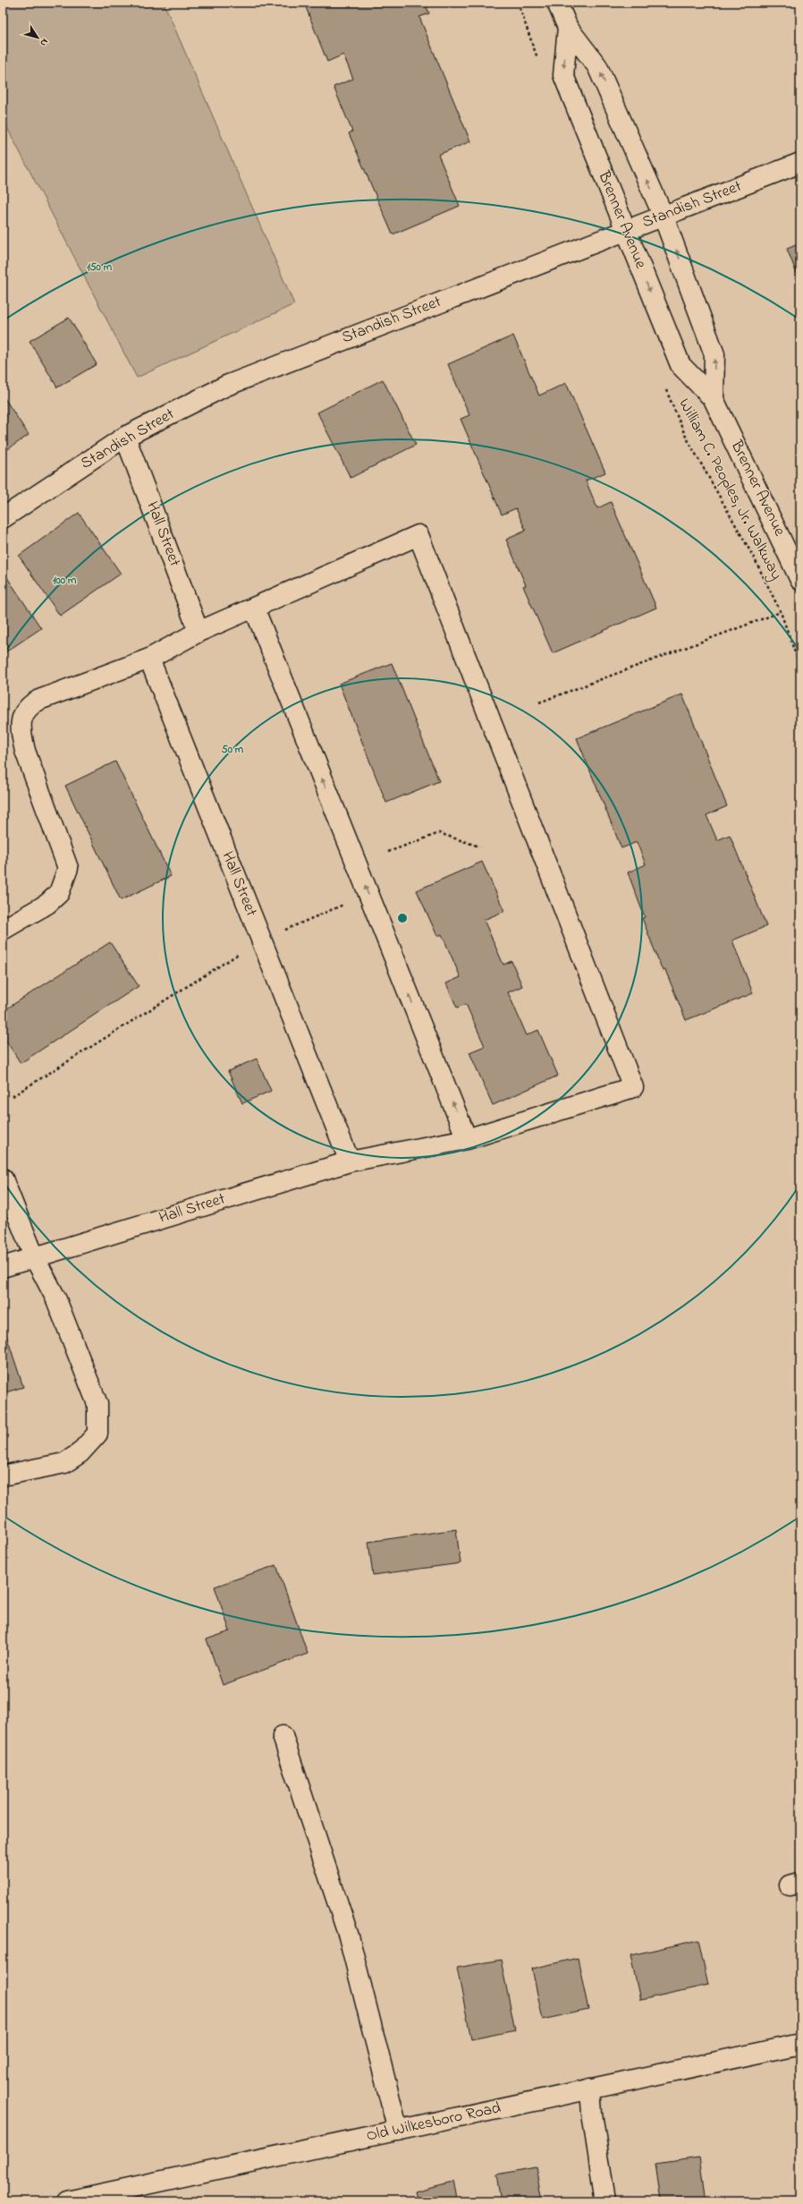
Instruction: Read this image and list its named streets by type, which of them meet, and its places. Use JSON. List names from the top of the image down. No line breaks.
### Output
{"streets":{"street":["Standish Street","Brenner Avenue","Hall Street","Old Wilkesboro Road"],"path":["William C. Peoples, Jr. Walkway"]},"crossings":[["Standish Street","Brenner Avenue"],["Standish Street","Hall Street"]],"north":"bottom right","rings":["150 m","100 m","50 m"]}
